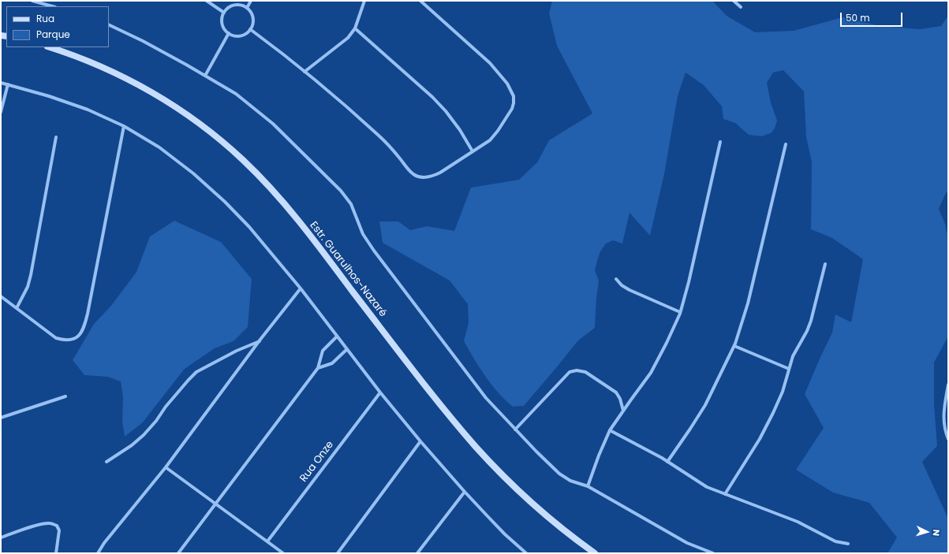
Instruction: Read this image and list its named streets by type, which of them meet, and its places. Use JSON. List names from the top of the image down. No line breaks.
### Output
{"streets":{"main road":["Estr. Guarulhos-Nazaré"],"street":["Rua Onze"]},"legend":["Rua","Parque"],"scale_bar":"50 m","north":"right"}
